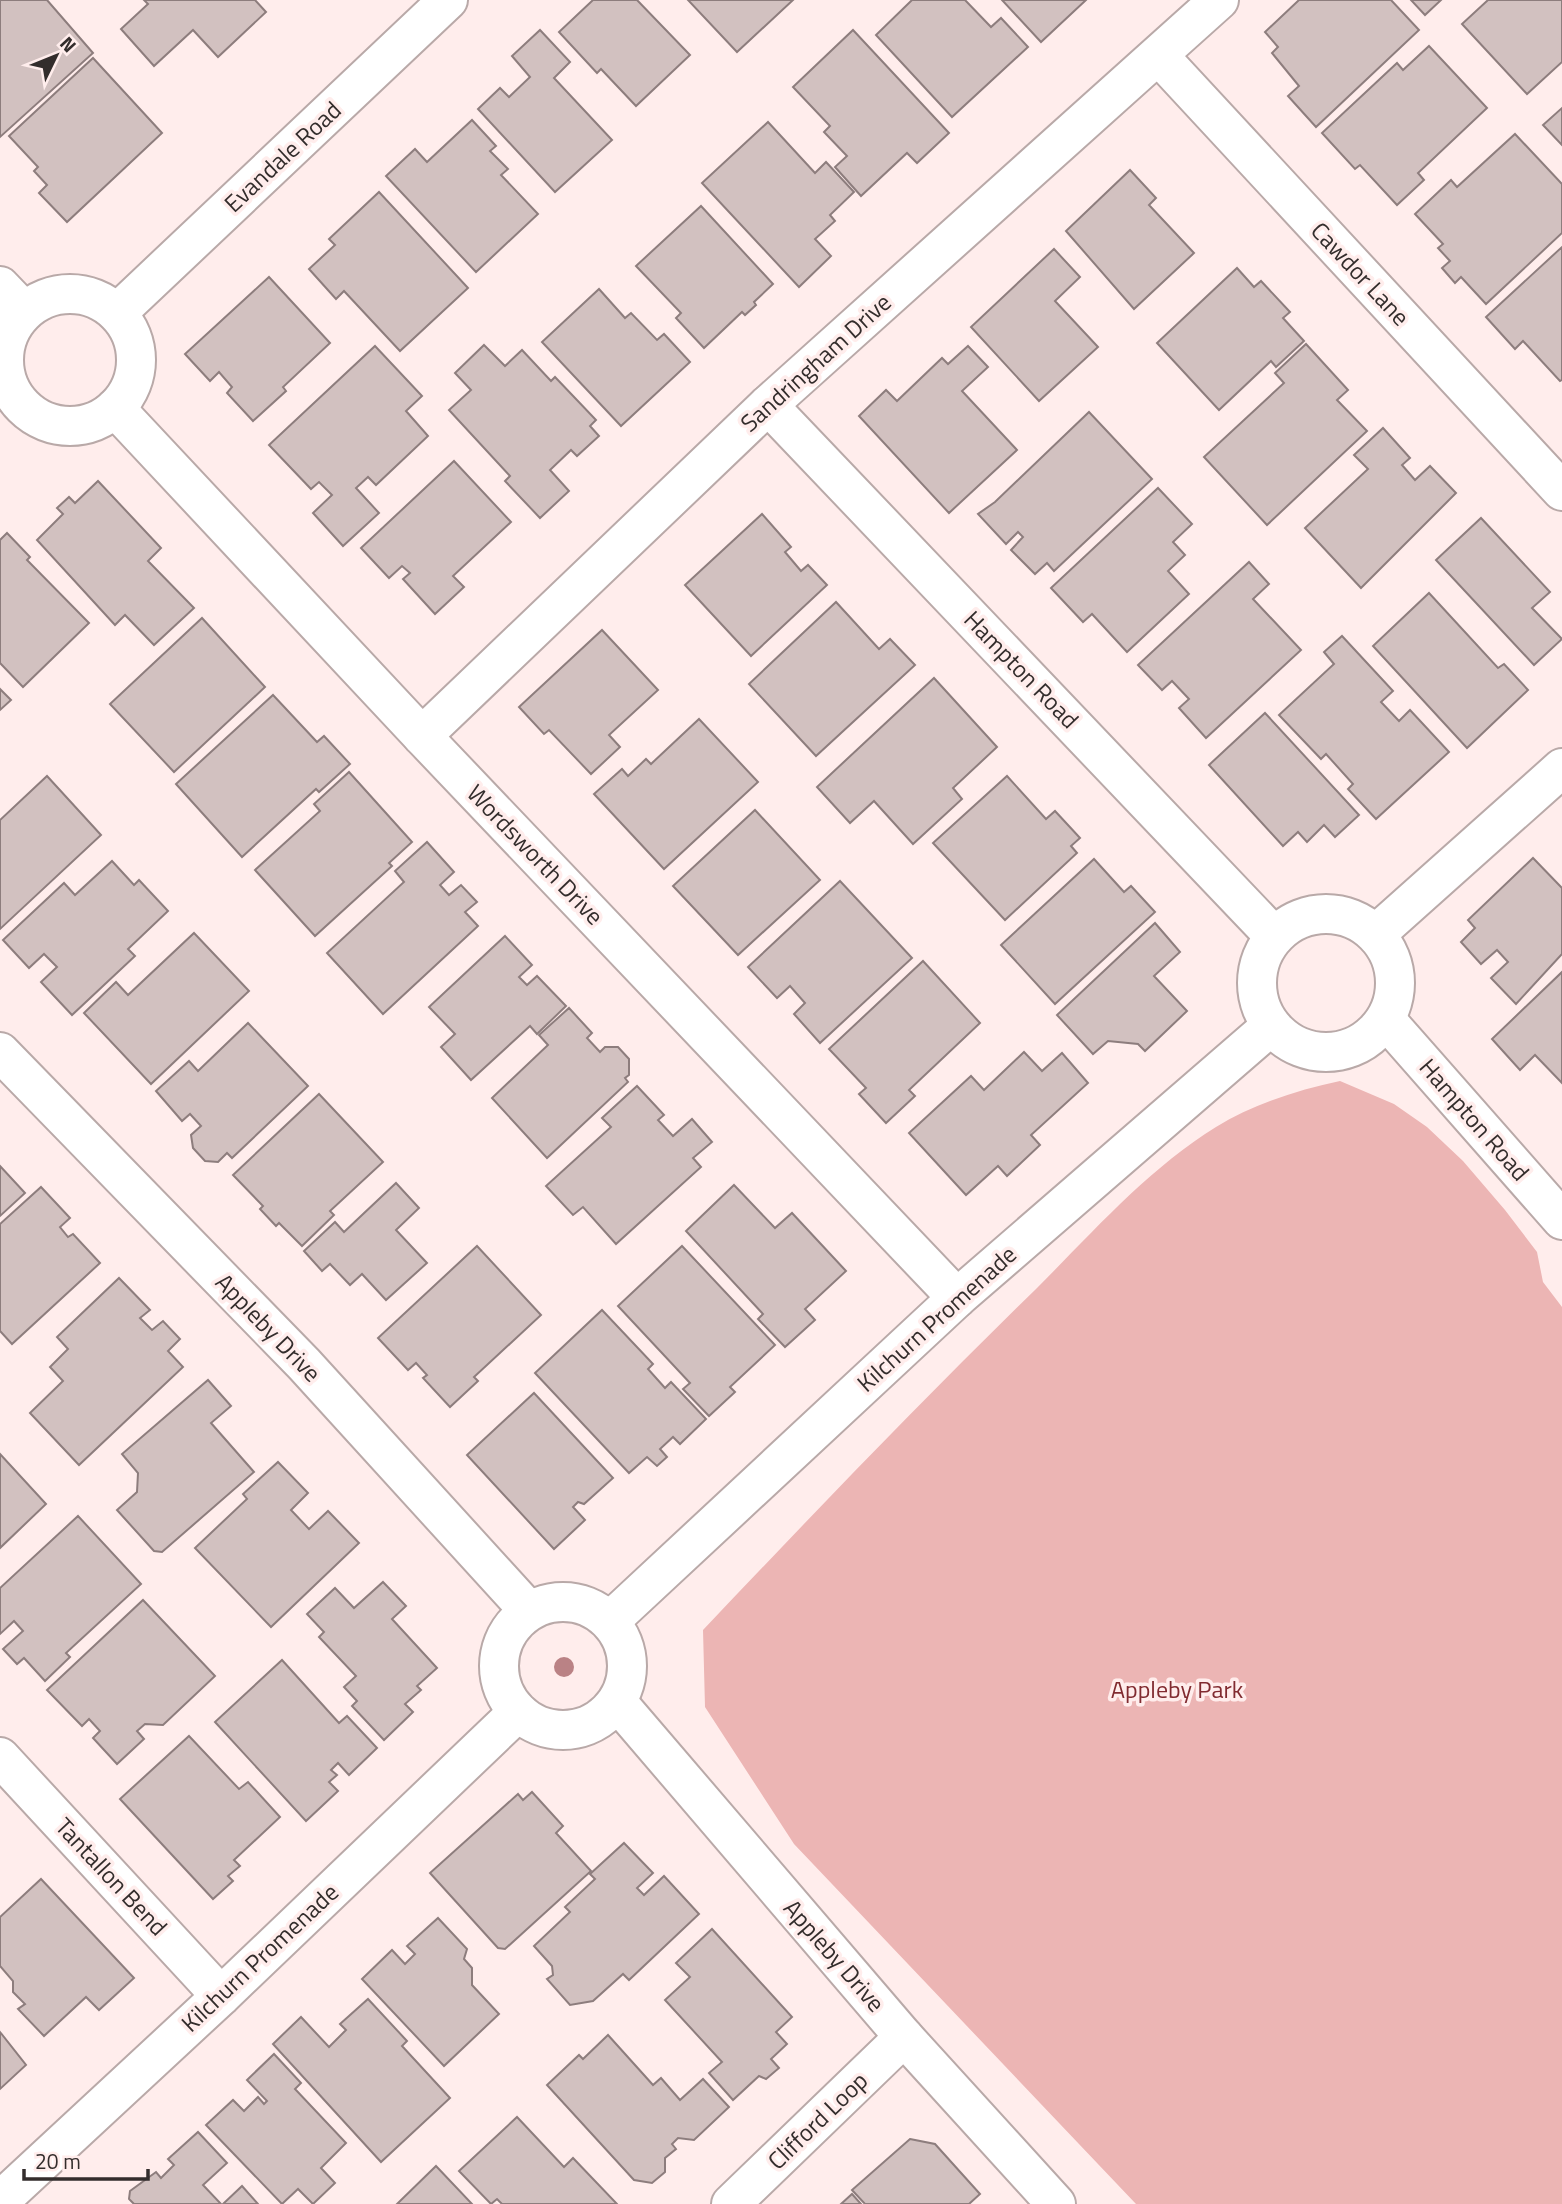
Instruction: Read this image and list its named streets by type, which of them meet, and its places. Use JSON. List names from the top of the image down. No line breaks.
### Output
{"streets":{"street":["Evandale Road","Cawdor Lane","Sandringham Drive","Hampton Road","Wordsworth Drive","Kilchurn Promenade","Appleby Drive","Tantallon Bend","Clifford Loop"]},"crossings":[["Evandale Road","Wordsworth Drive"],["Cawdor Lane","Sandringham Drive"],["Sandringham Drive","Hampton Road"],["Sandringham Drive","Wordsworth Drive"],["Hampton Road","Kilchurn Promenade"],["Wordsworth Drive","Kilchurn Promenade"],["Kilchurn Promenade","Appleby Drive"],["Kilchurn Promenade","Tantallon Bend"],["Appleby Drive","Clifford Loop"]],"parks":["Appleby Park"],"scale_bar":"20 m","north":"top right"}
